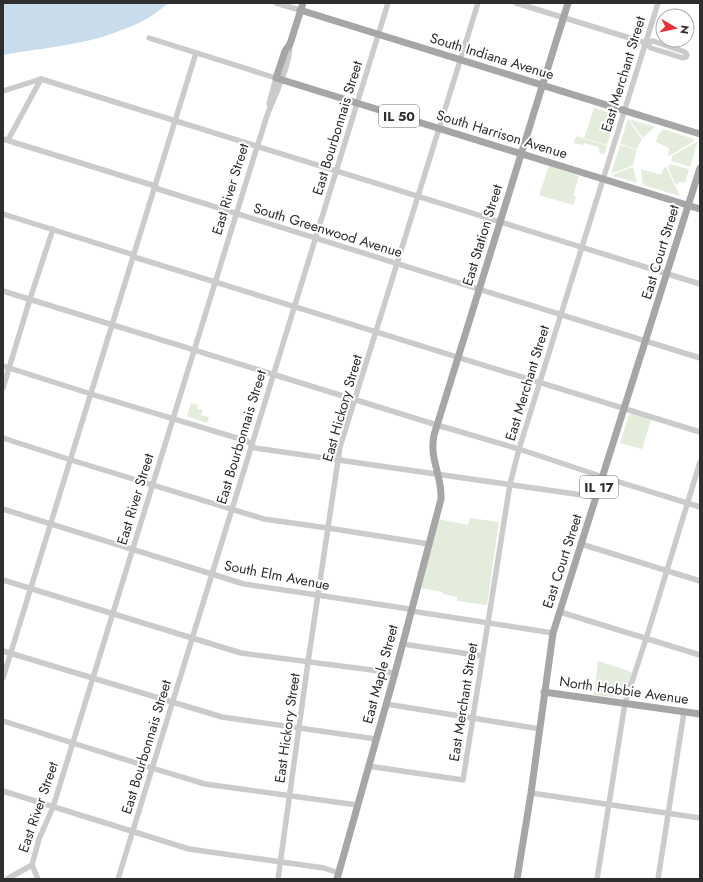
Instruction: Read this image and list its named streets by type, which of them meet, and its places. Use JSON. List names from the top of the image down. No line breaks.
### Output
{"streets":{"main road":["South Indiana Avenue","IL 50","South Harrison Avenue","East River Street","East Station Street","East Court Street","IL 17","East Maple Street","North Hobbie Avenue"],"street":["East Merchant Street","East Bourbonnais Street","South Greenwood Avenue","East Hickory Street","South Elm Avenue"]},"crossings":[["South Indiana Avenue","East Merchant Street"],["South Indiana Avenue","East Bourbonnais Street"],["South Indiana Avenue","East River Street"],["South Indiana Avenue","East Station Street"],["South Indiana Avenue","East Hickory Street"],["East Merchant Street","South Harrison Avenue"],["East Merchant Street","South Greenwood Avenue"],["East Merchant Street","South Elm Avenue"],["East Merchant Street","East Maple Street"],["IL 50","South Harrison Avenue"],["IL 50","East Court Street"],["East Bourbonnais Street","South Harrison Avenue"],["East Bourbonnais Street","South Greenwood Avenue"],["East Bourbonnais Street","South Elm Avenue"],["South Harrison Avenue","East River Street"],["South Harrison Avenue","East Station Street"],["South Harrison Avenue","East Court Street"],["South Harrison Avenue","East Hickory Street"],["East River Street","South Greenwood Avenue"],["East River Street","South Elm Avenue"],["South Greenwood Avenue","East Station Street"],["South Greenwood Avenue","East Court Street"],["South Greenwood Avenue","East Hickory Street"],["East Station Street","East Maple Street"],["East Court Street","South Elm Avenue"],["East Court Street","North Hobbie Avenue"],["East Hickory Street","South Elm Avenue"],["South Elm Avenue","East Maple Street"]],"north":"right"}
